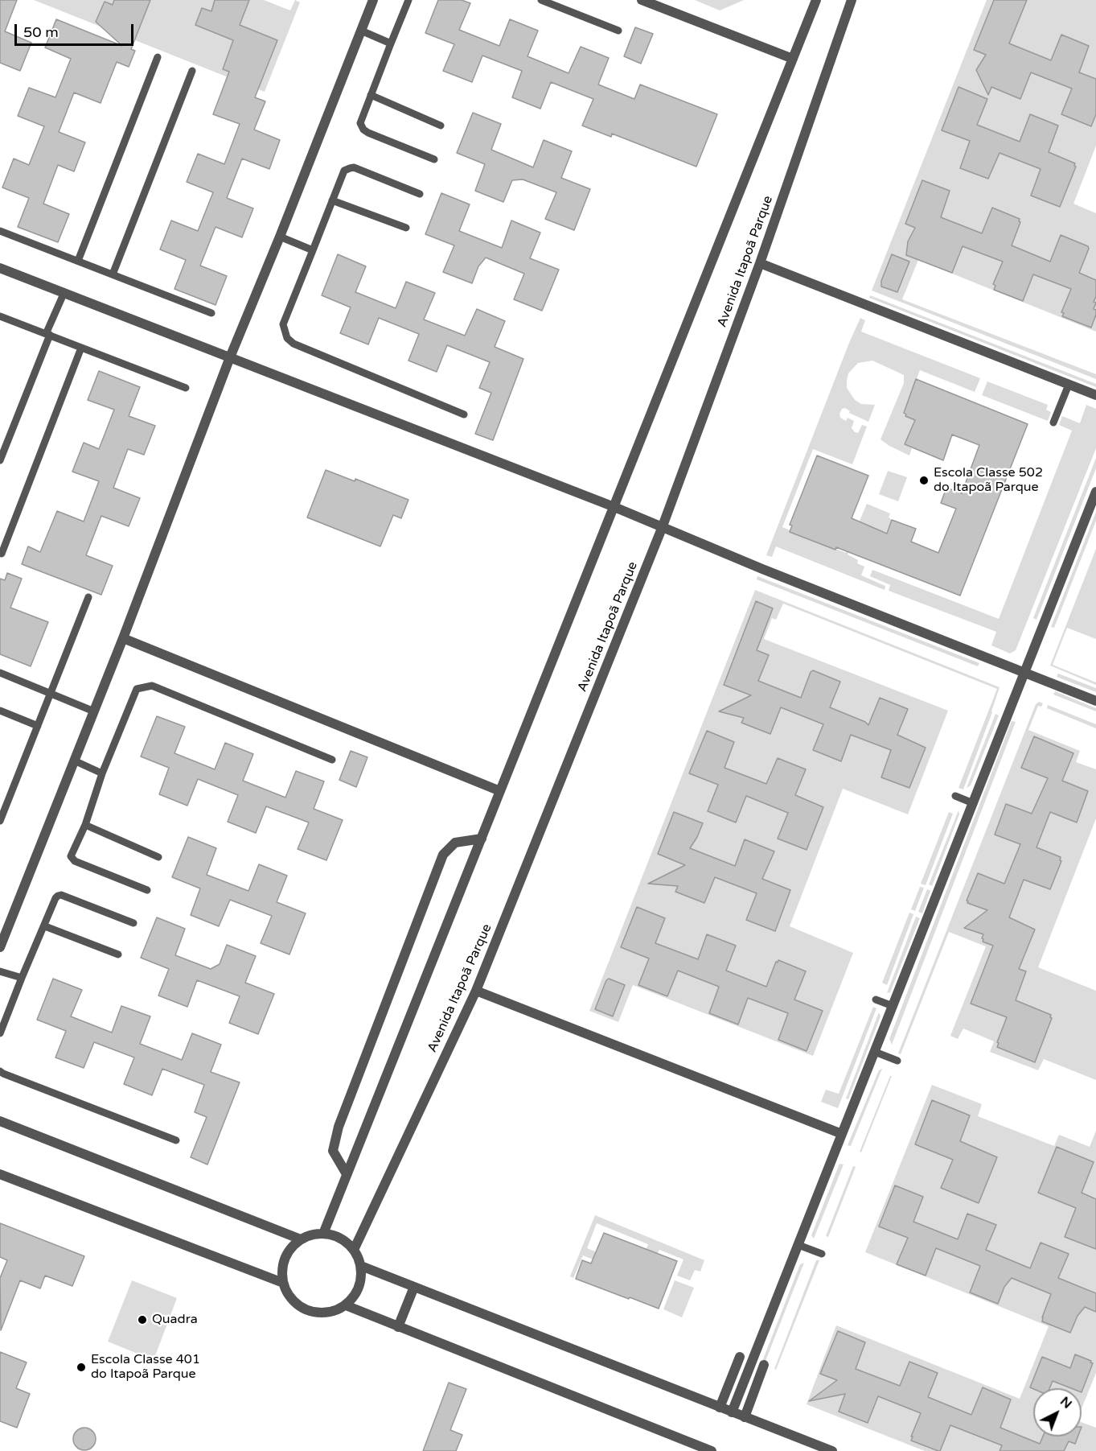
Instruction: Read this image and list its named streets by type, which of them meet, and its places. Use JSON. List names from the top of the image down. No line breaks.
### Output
{"streets":{"street":["Avenida Itapoã Parque"]},"places":["Escola Classe 502 do Itapoã Parque","Quadra","Escola Classe 401 do Itapoã Parque"],"scale_bar":"50 m","north":"top right"}
